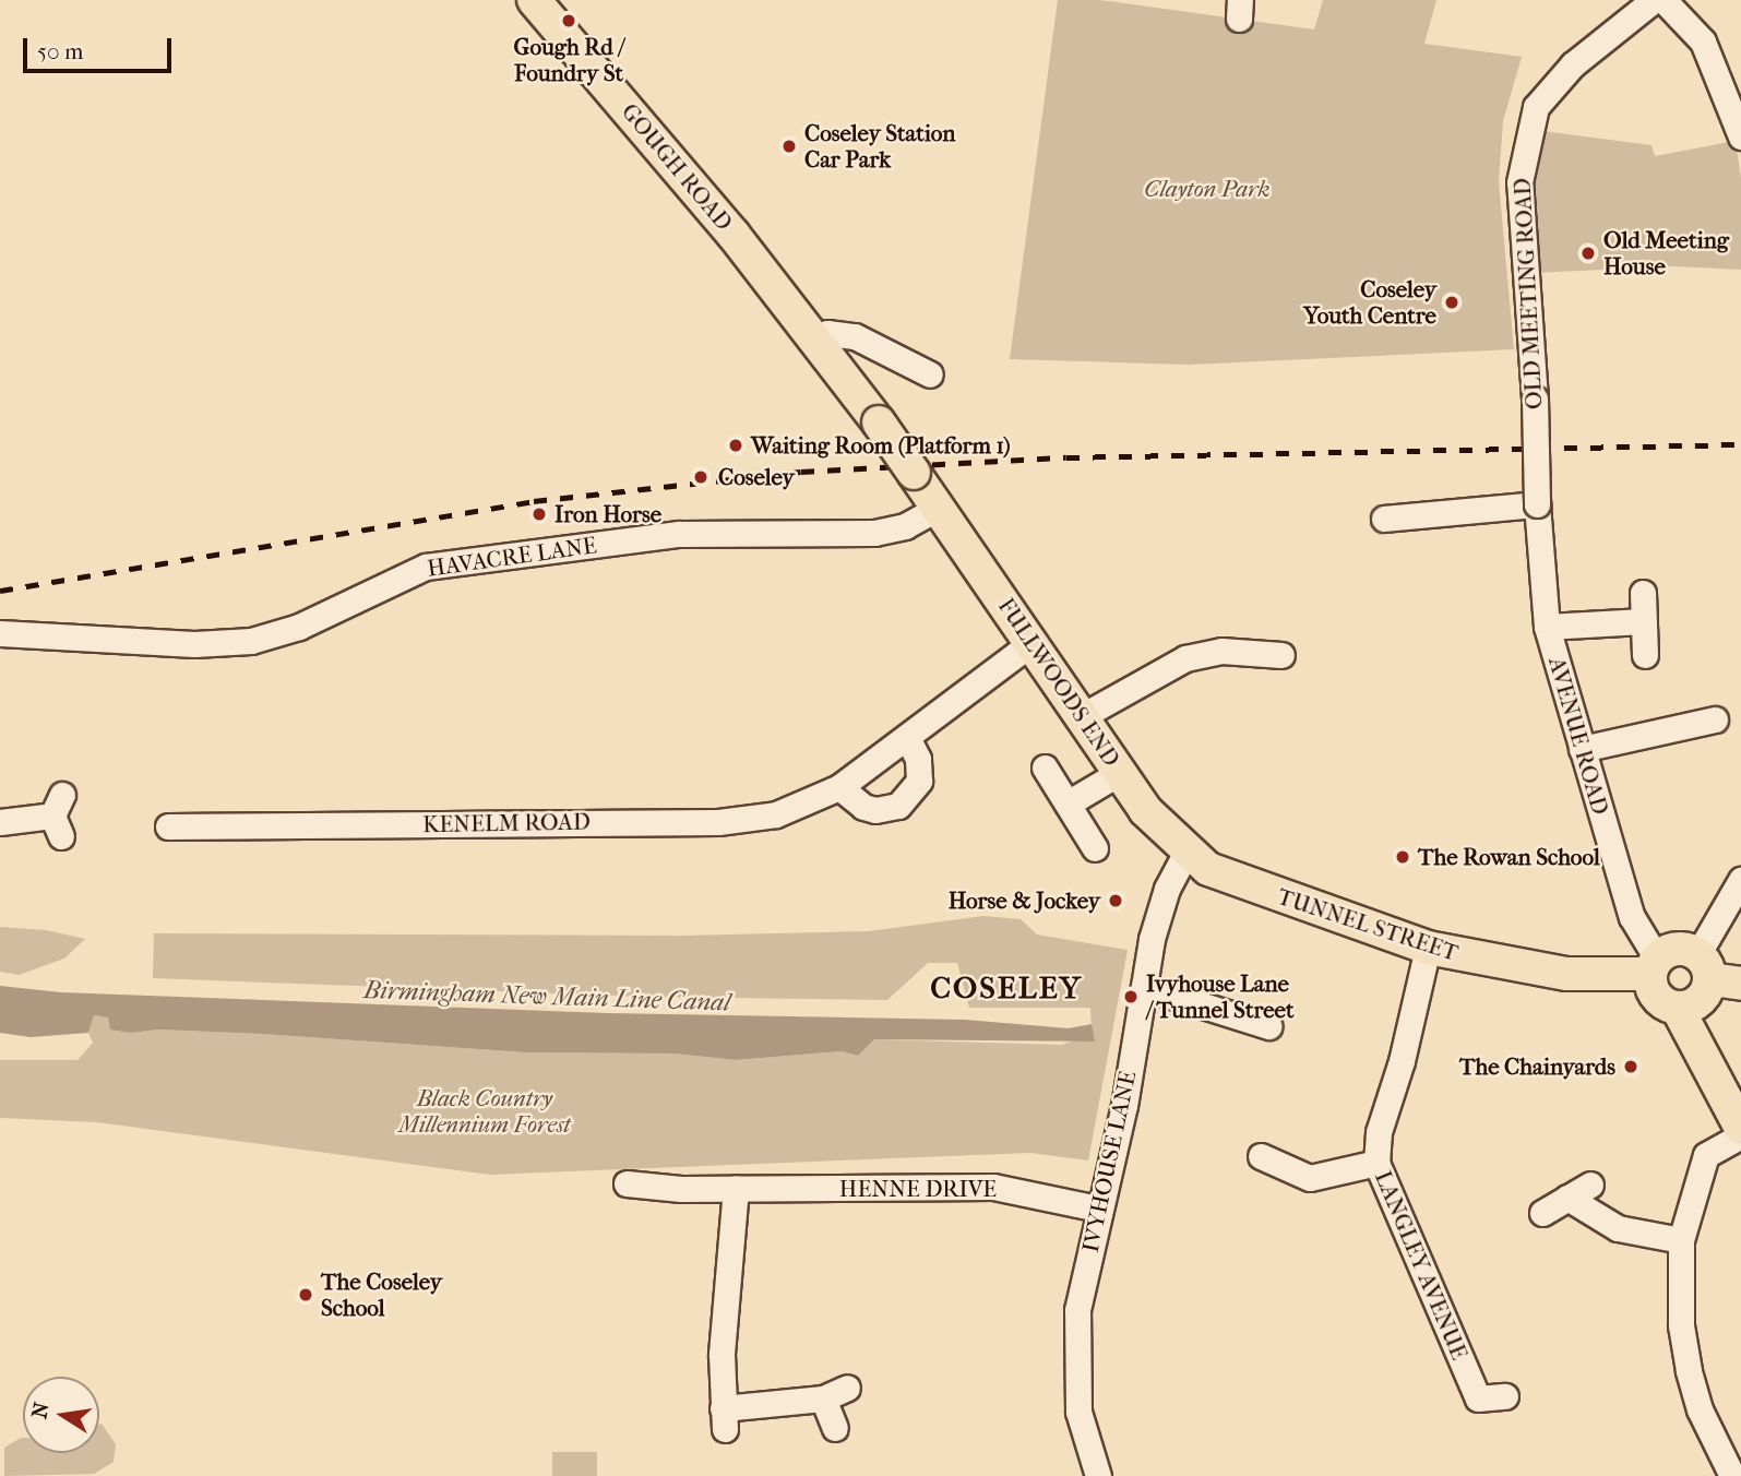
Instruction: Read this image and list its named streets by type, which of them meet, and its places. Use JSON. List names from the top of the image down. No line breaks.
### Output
{"streets":{"main road":["GOUGH ROAD","FULLWOODS END","TUNNEL STREET"],"street":["OLD MEETING ROAD","HAVACRE LANE","AVENUE ROAD","KENELM ROAD","IVYHOUSE LANE","HENNE DRIVE","LANGLEY AVENUE"]},"crossings":[["GOUGH ROAD","HAVACRE LANE"],["GOUGH ROAD","FULLWOODS END"],["OLD MEETING ROAD","AVENUE ROAD"],["HAVACRE LANE","FULLWOODS END"],["FULLWOODS END","KENELM ROAD"],["FULLWOODS END","TUNNEL STREET"],["FULLWOODS END","IVYHOUSE LANE"],["AVENUE ROAD","TUNNEL STREET"],["TUNNEL STREET","IVYHOUSE LANE"],["TUNNEL STREET","LANGLEY AVENUE"],["IVYHOUSE LANE","HENNE DRIVE"]],"districts":["COSELEY"],"water":["Birmingham New Main Line Canal"],"parks":["Clayton Park","Black Country Millennium Forest"],"places":["Gough Rd / Foundry St","Coseley Station Car Park","Old Meeting House","Coseley Youth Centre","Waiting Room (Platform 1)","Coseley","Iron Horse","The Rowan School","Horse & Jockey","Ivyhouse Lane / Tunnel Street","The Chainyards","The Coseley School"],"scale_bar":"50 m","north":"left"}
